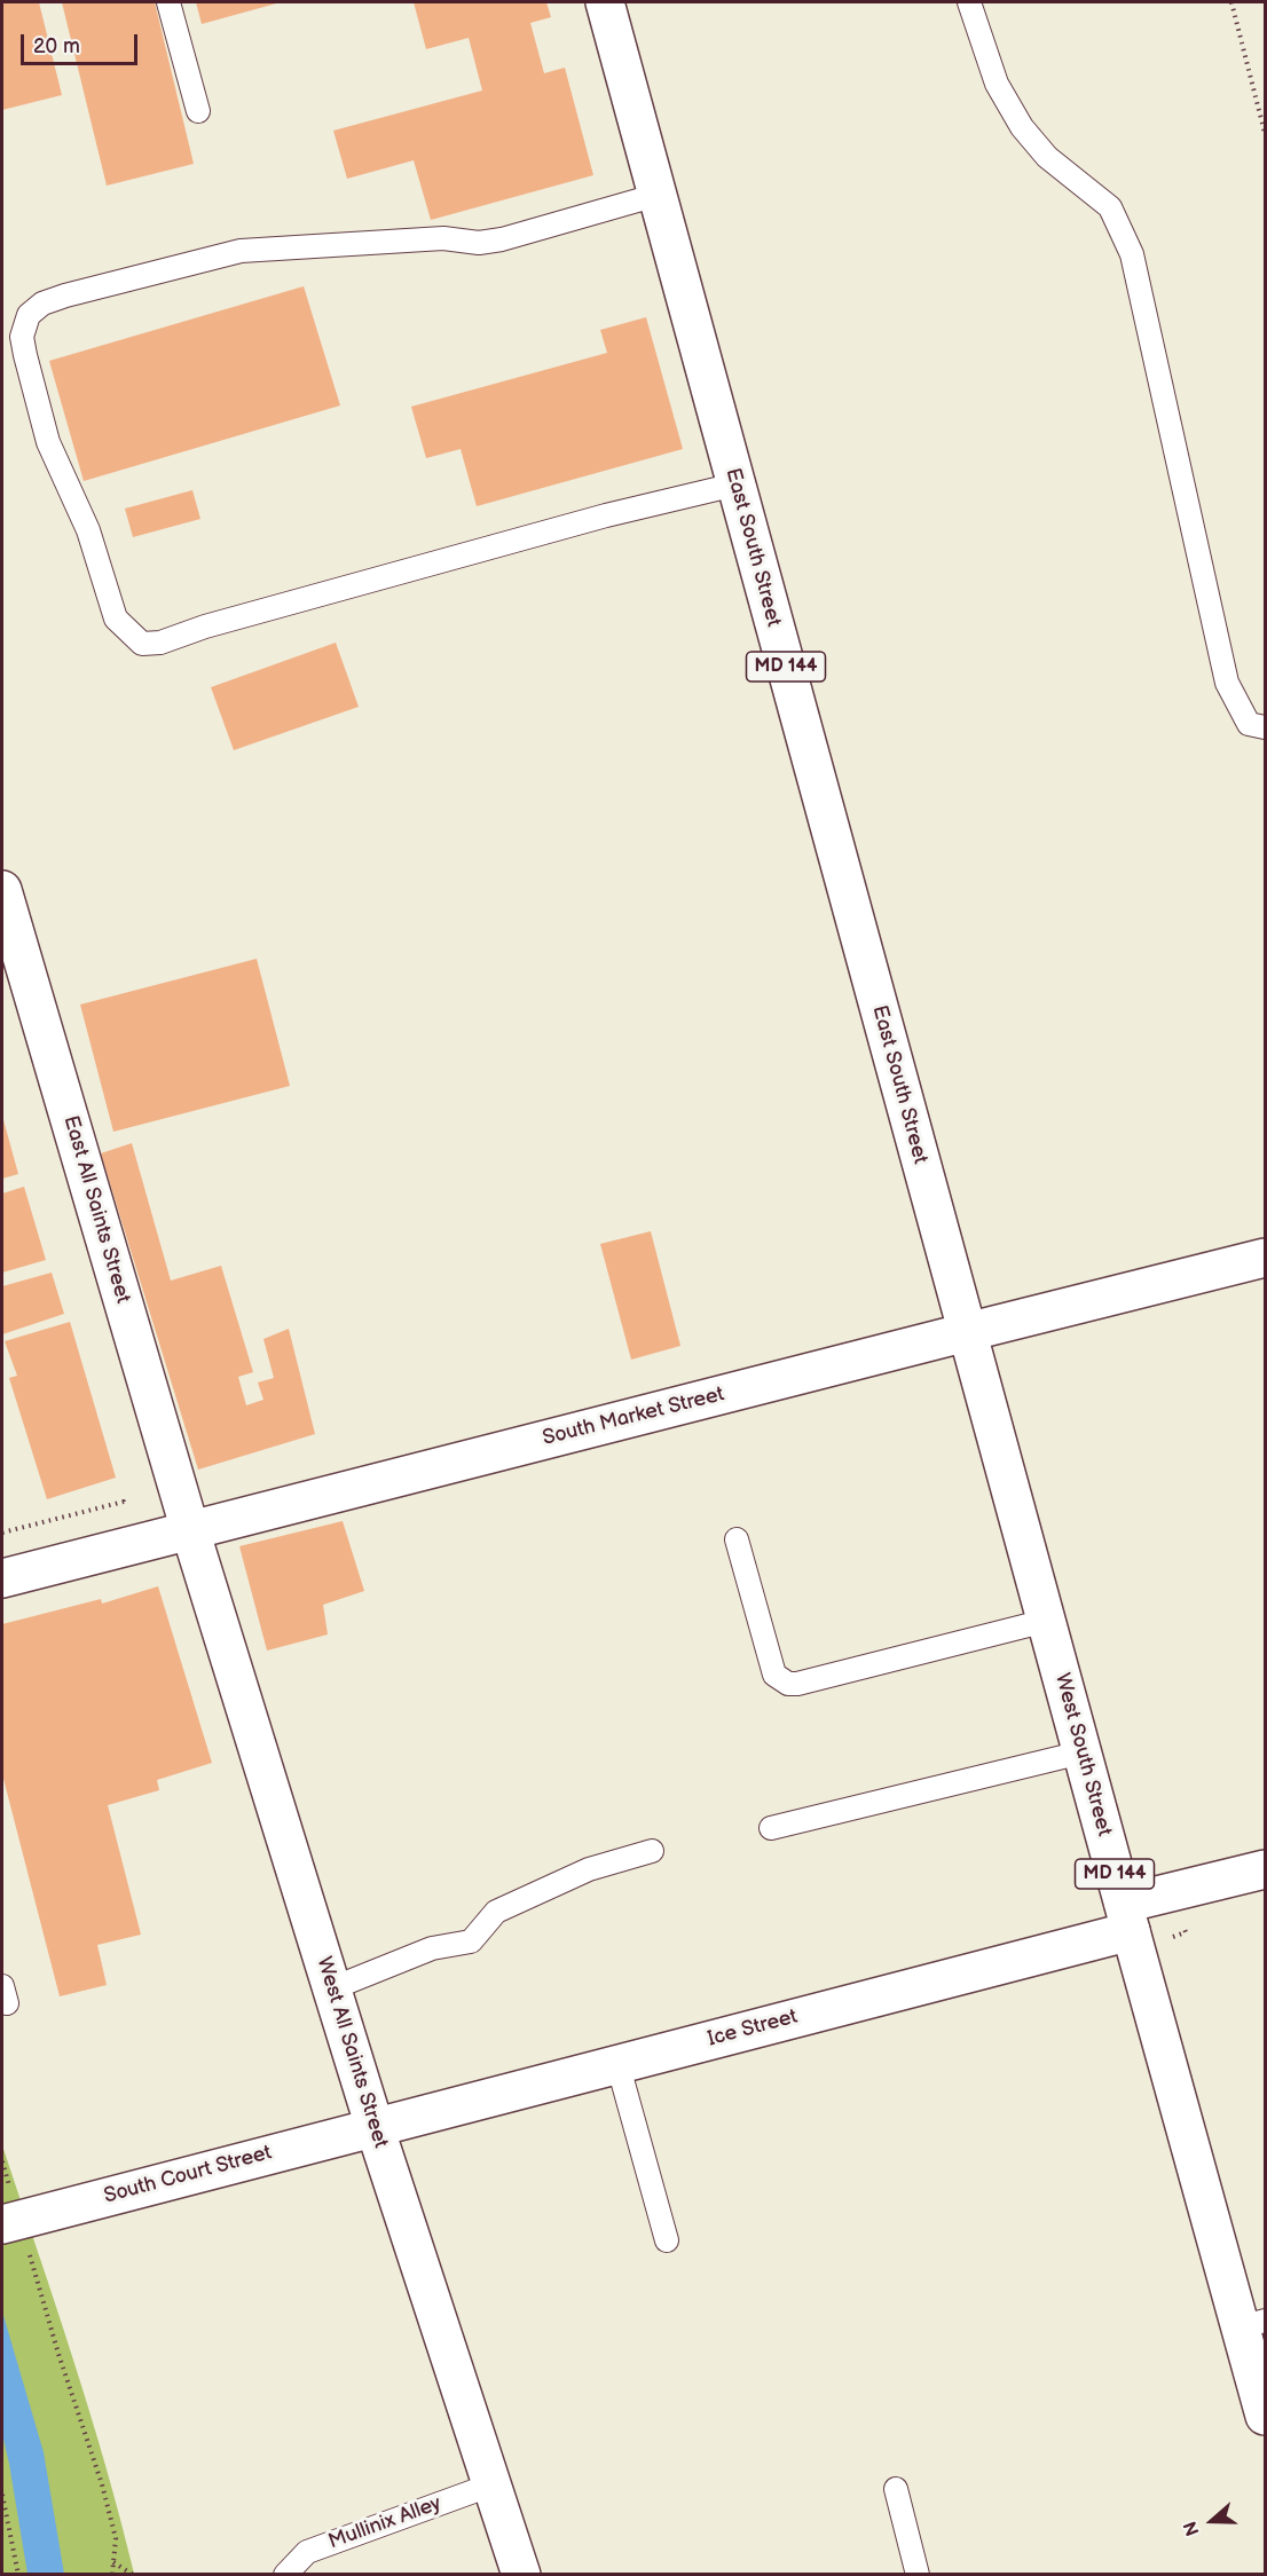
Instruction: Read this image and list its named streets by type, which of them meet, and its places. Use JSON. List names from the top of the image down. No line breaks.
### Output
{"streets":{"main road":["East South Street","MD 144","East All Saints Street","South Market Street","West South Street","Ice Street","West All Saints Street","South Court Street"],"lane":["Mullinix Alley"]},"crossings":[["East South Street","South Market Street"],["East South Street","West South Street"],["East All Saints Street","South Market Street"],["East All Saints Street","West All Saints Street"],["South Market Street","West South Street"],["South Market Street","West All Saints Street"],["West South Street","Ice Street"],["Ice Street","West All Saints Street"],["Ice Street","South Court Street"],["West All Saints Street","South Court Street"],["West All Saints Street","Mullinix Alley"]],"scale_bar":"20 m","north":"left"}
